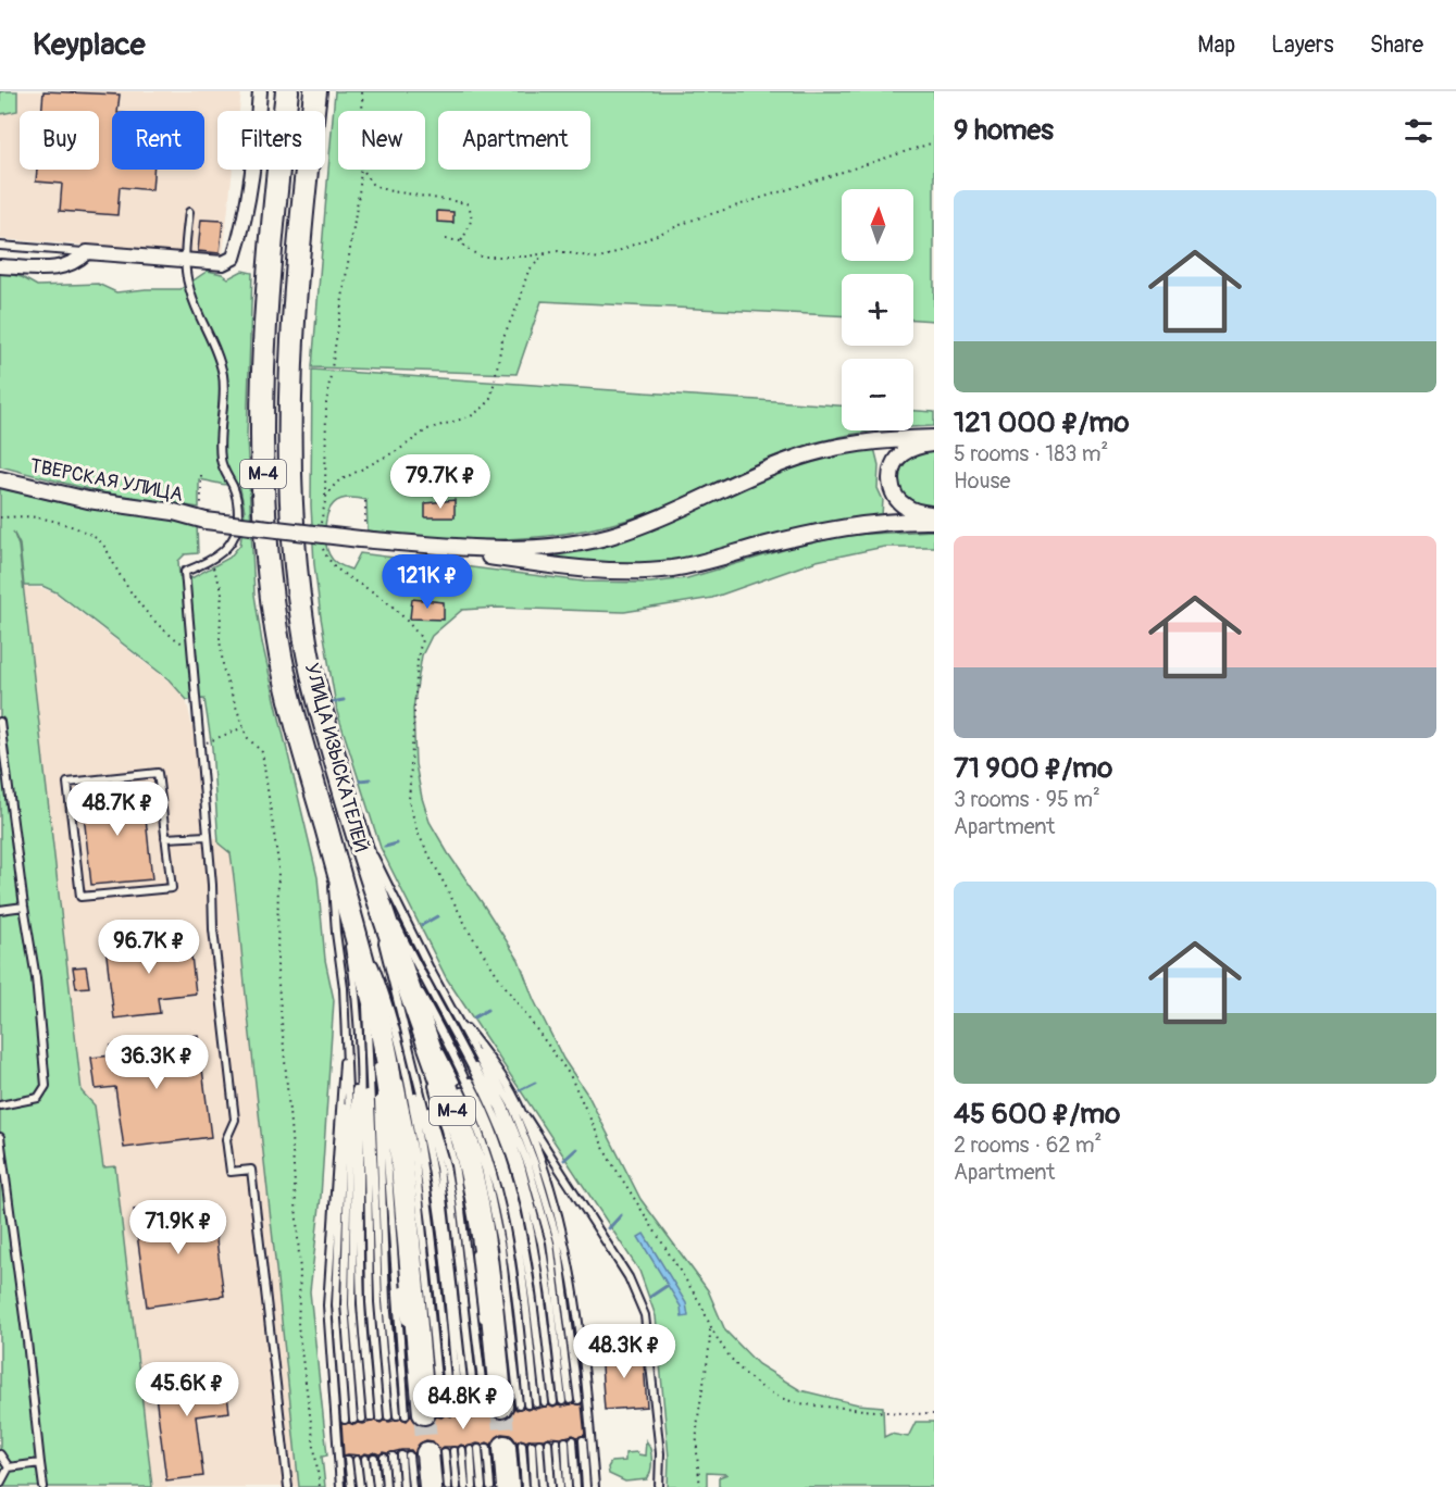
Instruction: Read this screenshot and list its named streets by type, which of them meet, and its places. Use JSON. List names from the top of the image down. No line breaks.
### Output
{"streets":{"highway":["М-4","УЛИЦА ИЗЫСКАТЕЛЕЙ"],"street":["ТВЕРСКАЯ УЛИЦА"]},"north":"top","page":{"header":"Keyplace","nav":["Map","Layers","Share"],"heading":"9 homes","chip":["Buy","Rent","Filters","New","Apartment"],"list":[{"name":"121 000 ₽/mo","note":"5 rooms · 183 m² · House"},{"name":"71 900 ₽/mo","note":"3 rooms · 95 m² · Apartment"},{"name":"45 600 ₽/mo","note":"2 rooms · 62 m² · Apartment"}],"map_buttons":["+","−"],"price":["79.7K ₽","121K ₽","48.7K ₽","96.7K ₽","36.3K ₽","71.9K ₽","48.3K ₽","45.6K ₽","84.8K ₽"]}}
